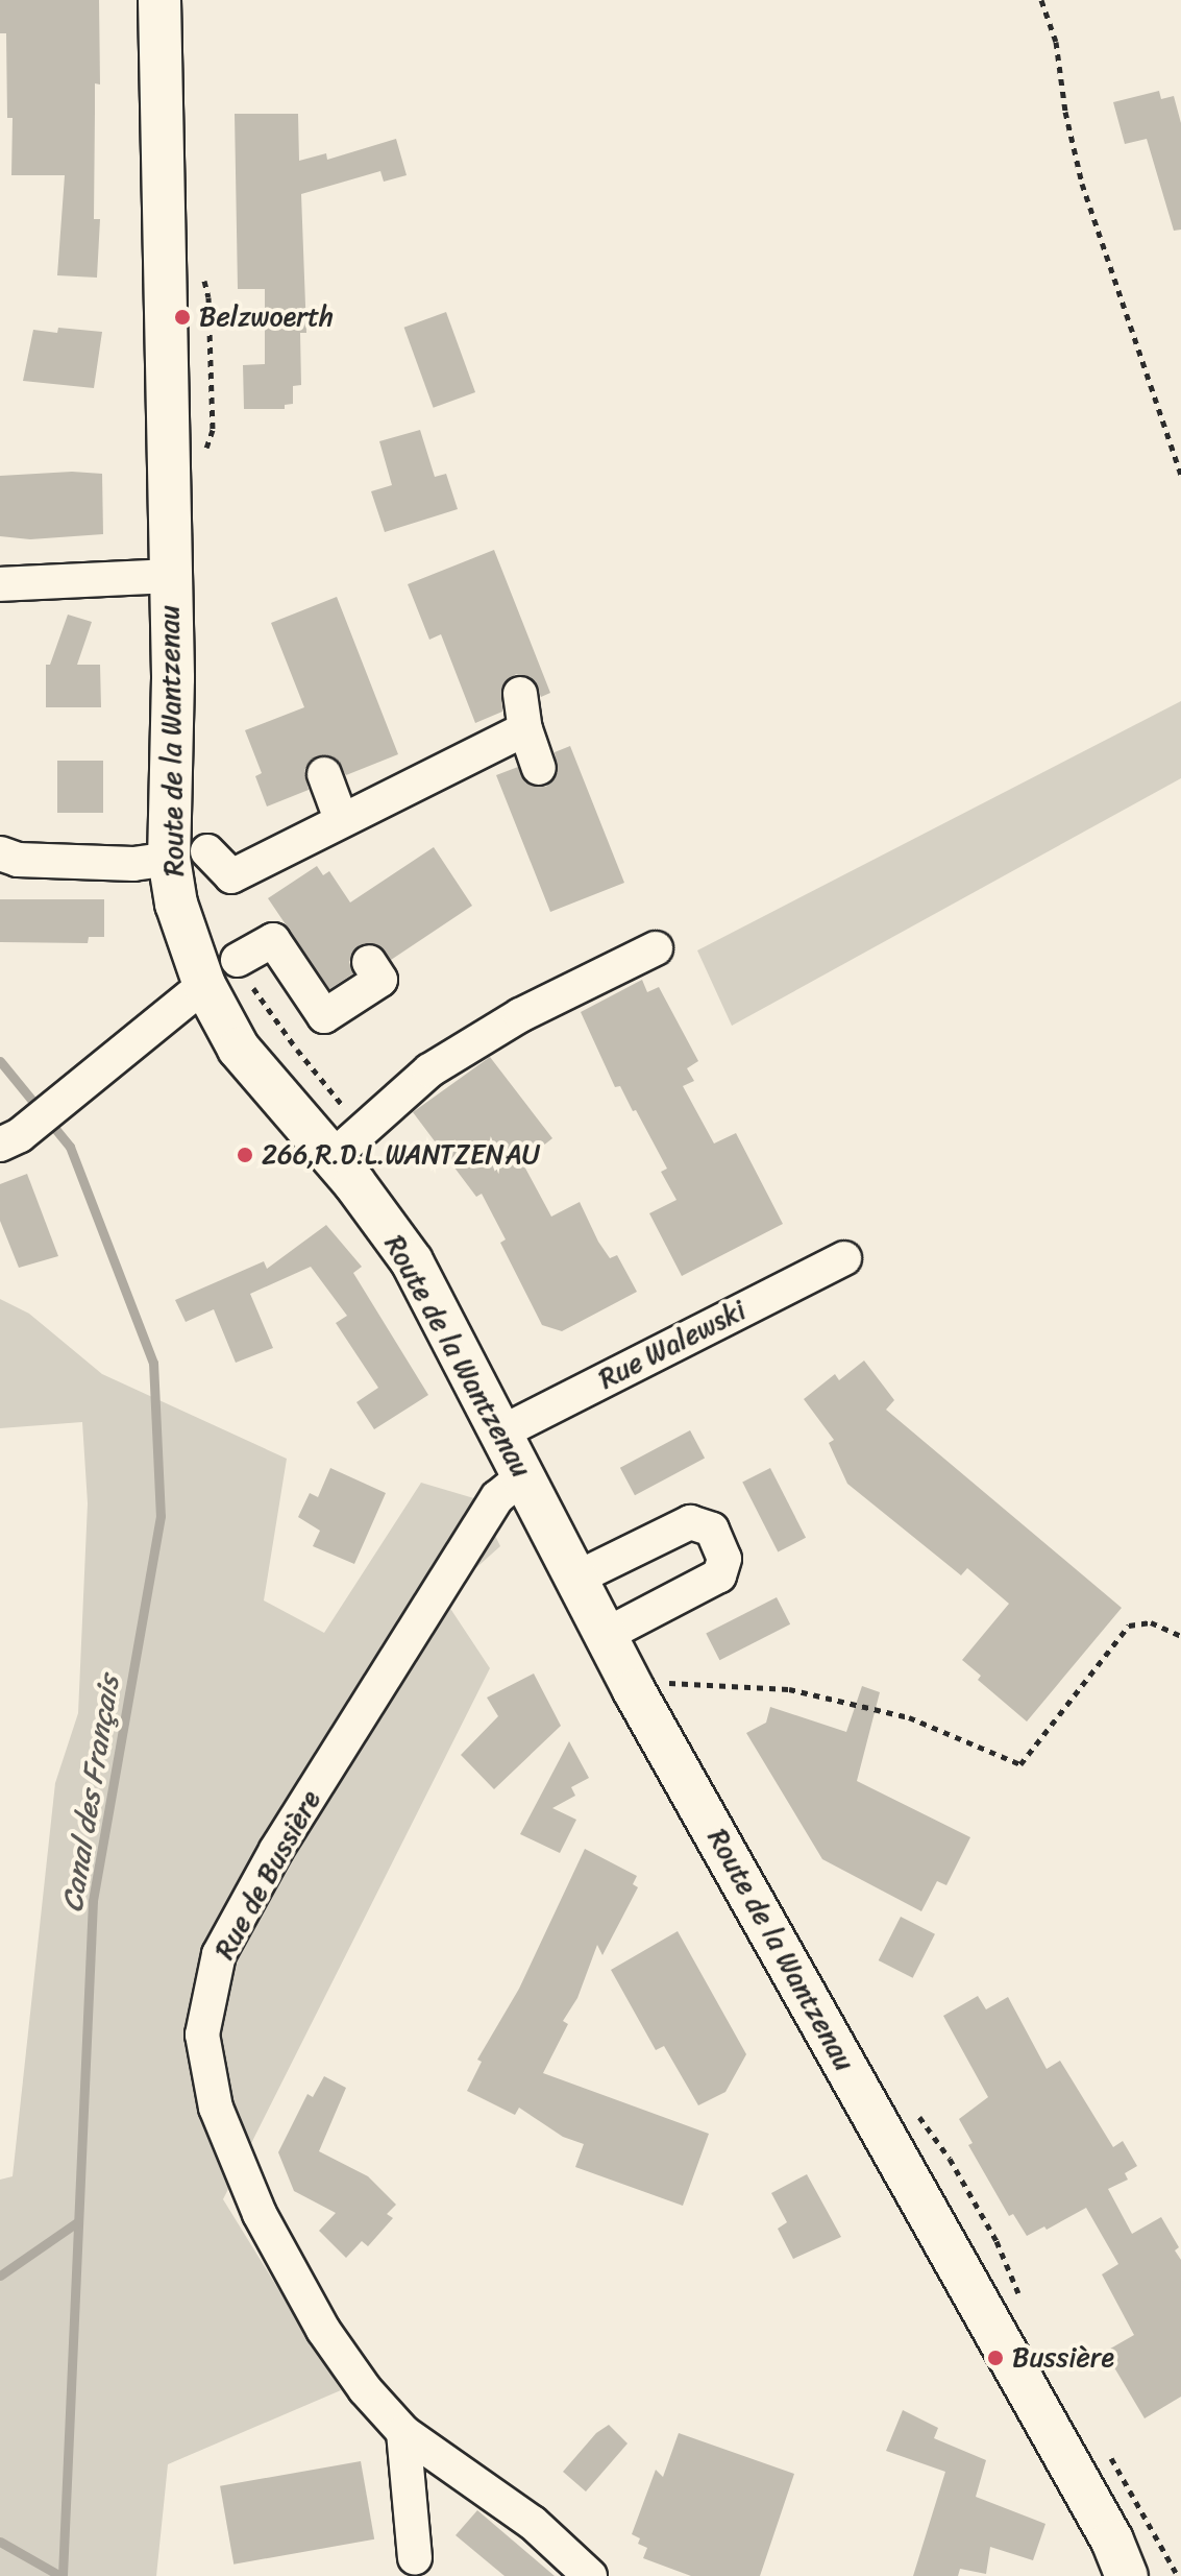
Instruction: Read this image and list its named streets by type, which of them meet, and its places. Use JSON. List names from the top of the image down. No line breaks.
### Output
{"streets":{"main road":["Route de la Wantzenau"],"street":["Rue Walewski","Rue de Bussière"]},"crossings":[["Route de la Wantzenau","Rue Walewski"],["Route de la Wantzenau","Rue de Bussière"]],"water":["Canal des Français"],"places":["Belzwoerth","266,R.D.L.WANTZENAU","Bussière"]}
